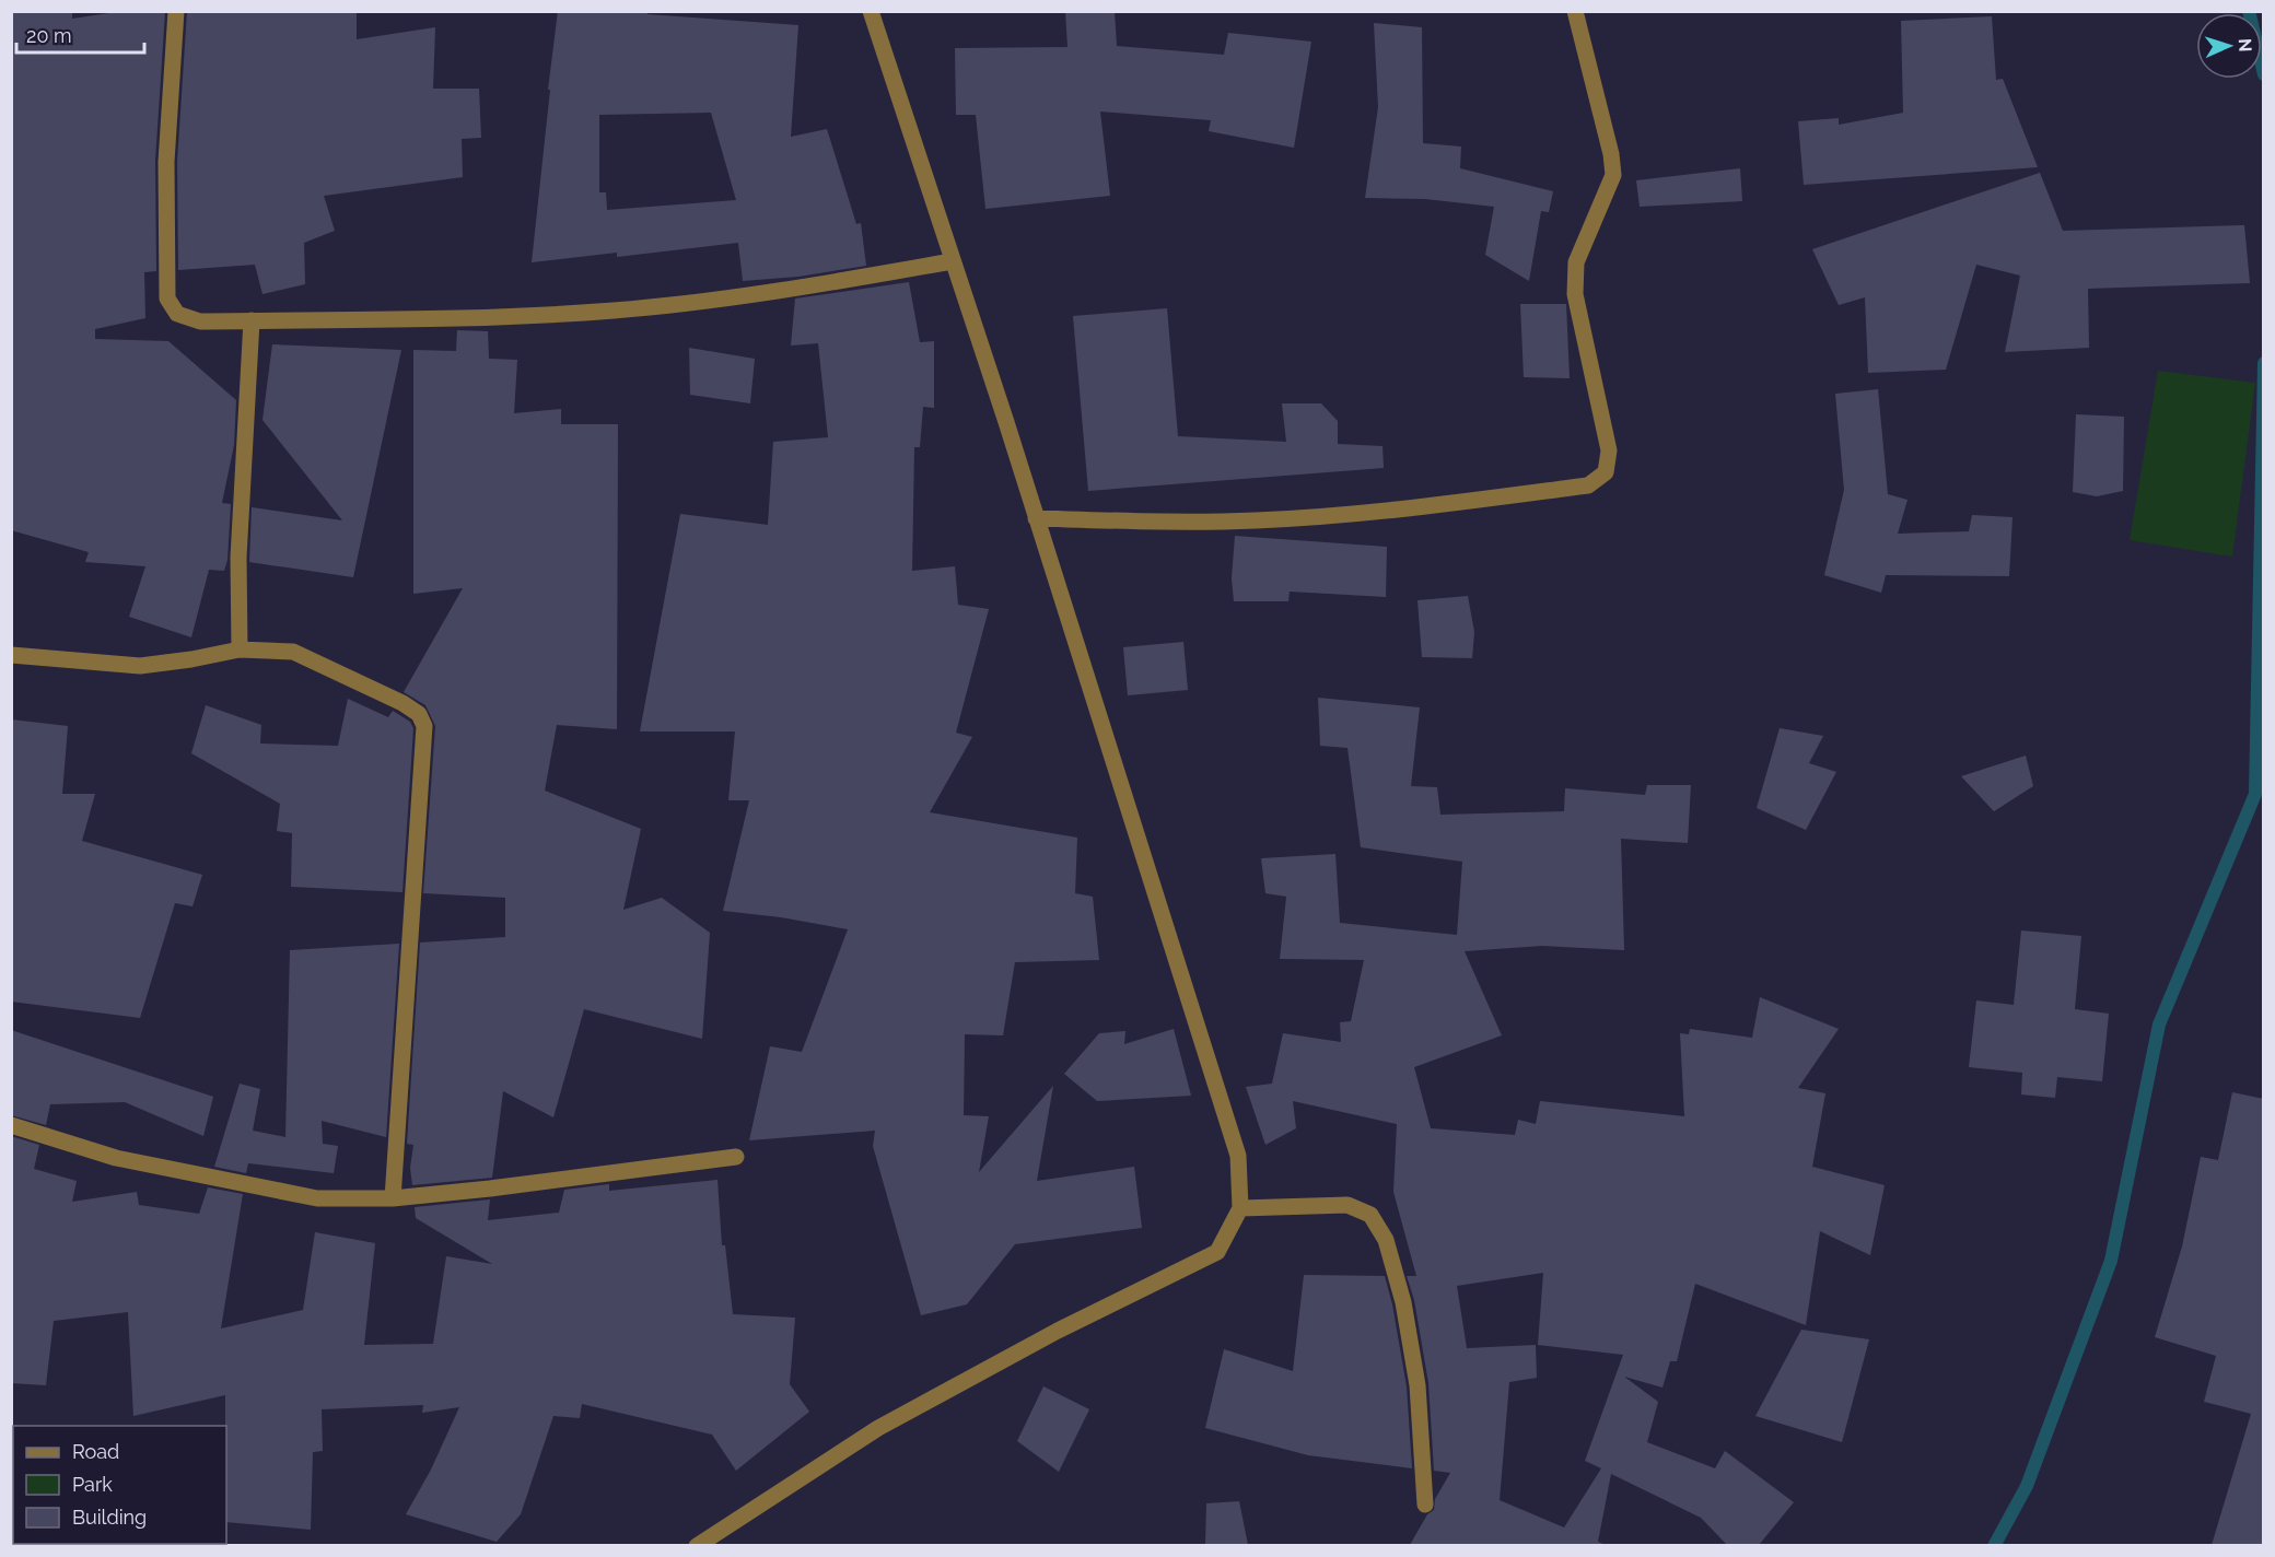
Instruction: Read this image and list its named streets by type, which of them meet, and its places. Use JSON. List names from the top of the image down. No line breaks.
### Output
{"legend":["Road","Park","Building"],"scale_bar":"20 m","north":"right"}
